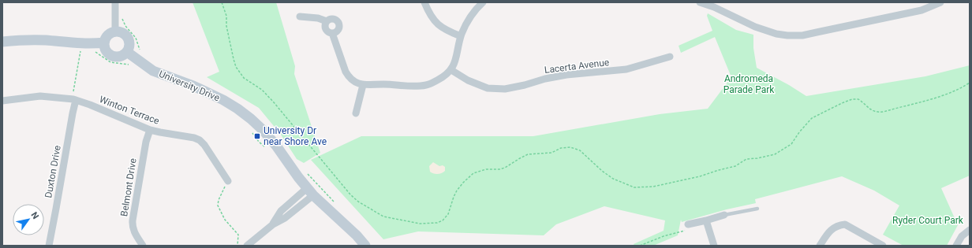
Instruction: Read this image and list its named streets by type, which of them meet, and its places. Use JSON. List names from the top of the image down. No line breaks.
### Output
{"streets":{"street":["Lacerta Avenue","University Drive","Winton Terrace","Duxton Drive","Belmont Drive"]},"crossings":[["Winton Terrace","Duxton Drive"],["Winton Terrace","Belmont Drive"]],"parks":["Andromeda Parade Park","Ryder Court Park"],"places":{"transit":["University Dr near Shore Ave"]},"north":"top right"}
